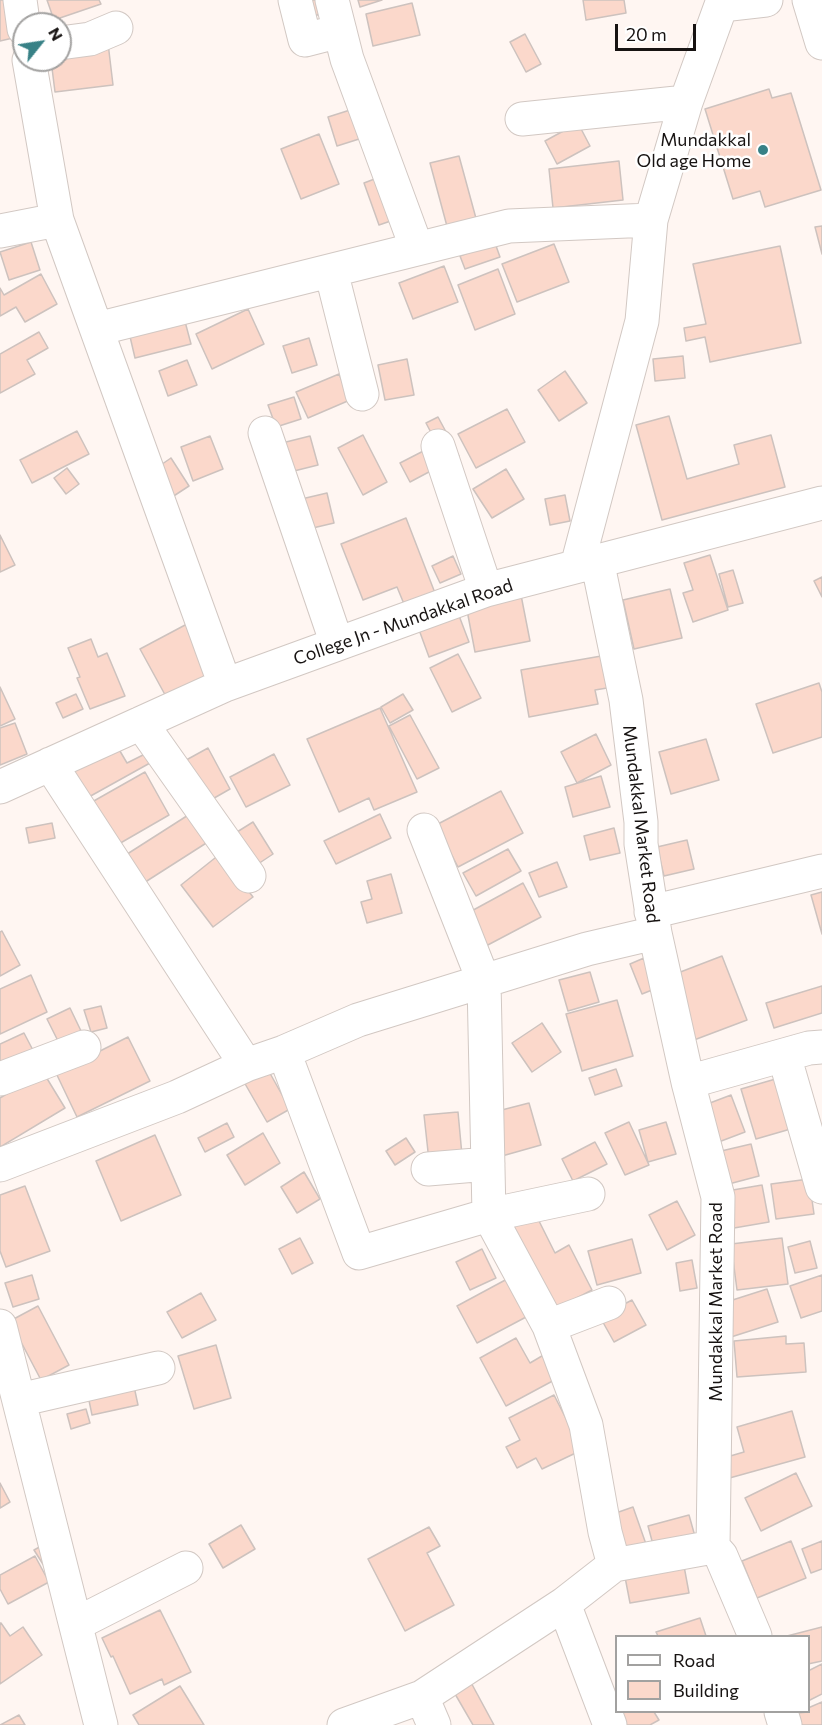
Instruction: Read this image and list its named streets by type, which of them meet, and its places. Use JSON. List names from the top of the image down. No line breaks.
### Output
{"streets":{"street":["College Jn - Mundakkal Road","Mundakkal Market Road"]},"crossings":[["College Jn - Mundakkal Road","Mundakkal Market Road"]],"places":["Mundakkal Old age Home"],"legend":["Road","Building"],"scale_bar":"20 m","north":"top right"}
